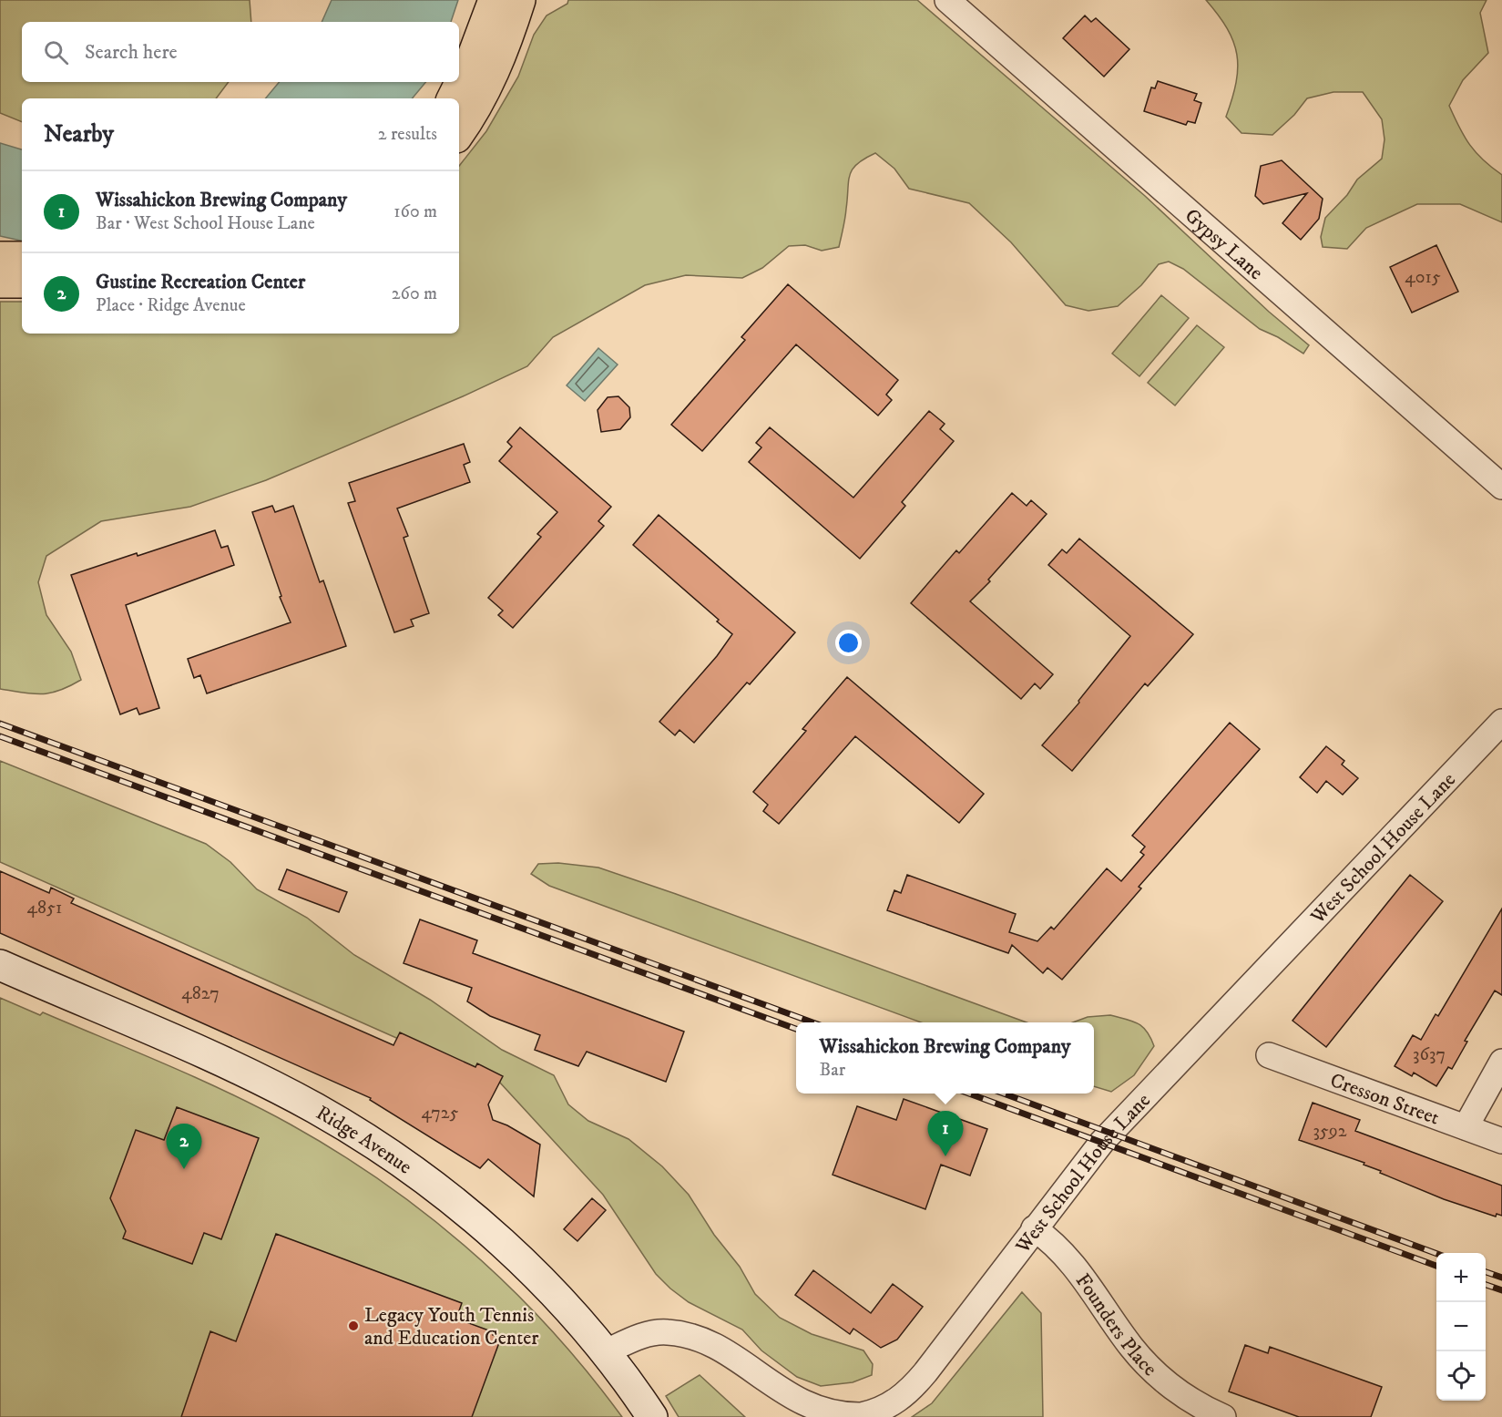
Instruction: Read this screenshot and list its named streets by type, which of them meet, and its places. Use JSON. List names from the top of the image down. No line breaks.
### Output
{"streets":{"main road":["Ridge Avenue"],"street":["Gypsy Lane","West School House Lane","Cresson Street","Founders Place"]},"crossings":[["West School House Lane","Ridge Avenue"],["West School House Lane","Founders Place"]],"places":["Legacy Youth Tennis and Education Center"],"house_numbers":["4015","4851","4827","3637","4725","3592"],"page":{"search":"Search here","heading":["Nearby","2 results"],"list":[{"mark":"1","name":"Wissahickon Brewing Company","note":"Bar · West School House Lane","value":"160 m"},{"mark":"2","name":"Gustine Recreation Center","note":"Place · Ridge Avenue","value":"260 m"}],"popup":["Wissahickon Brewing Company","Bar"],"pins":["1","2"],"map_buttons":["+","−"]}}
